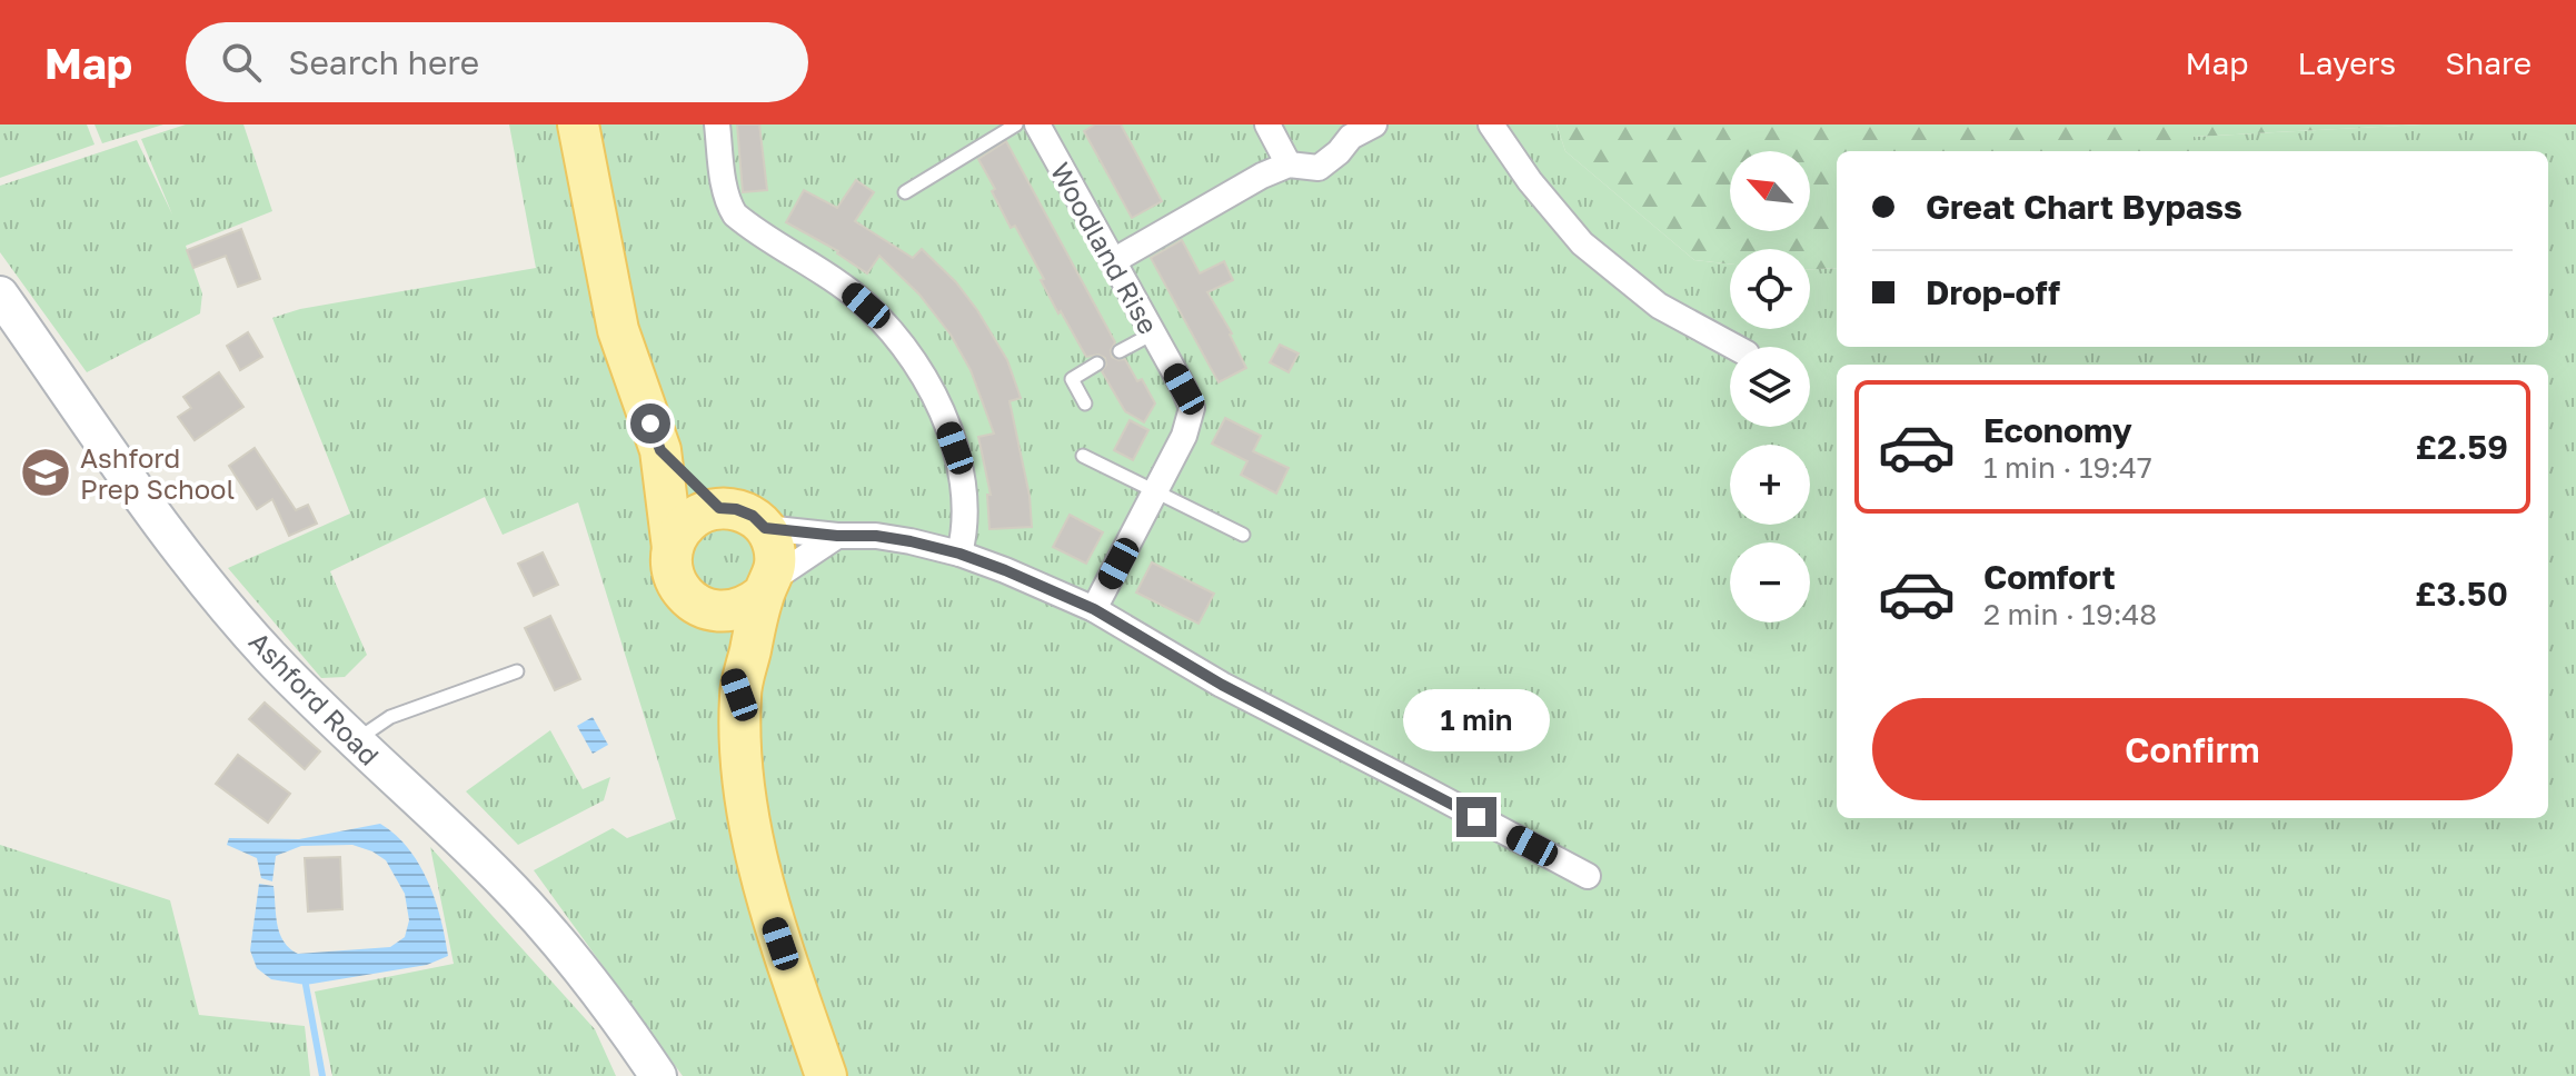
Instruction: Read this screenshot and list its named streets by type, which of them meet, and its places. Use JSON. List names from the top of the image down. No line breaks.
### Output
{"streets":{"street":["Woodland Rise","Ashford Road"]},"places":{"school or university":["Ashford Prep School"]},"north":"top left","page":{"header":"Map","search":"Search here","nav":["Map","Layers","Share"],"map_buttons":["+","−"],"banner":["Great Chart Bypass","Drop-off"],"list":[{"name":"Economy","note":"1 min · 19:47","value":"£2.59"},{"name":"Comfort","note":"2 min · 19:48","value":"£3.50"}],"buttons":"Confirm","bubble":"1 min"}}
